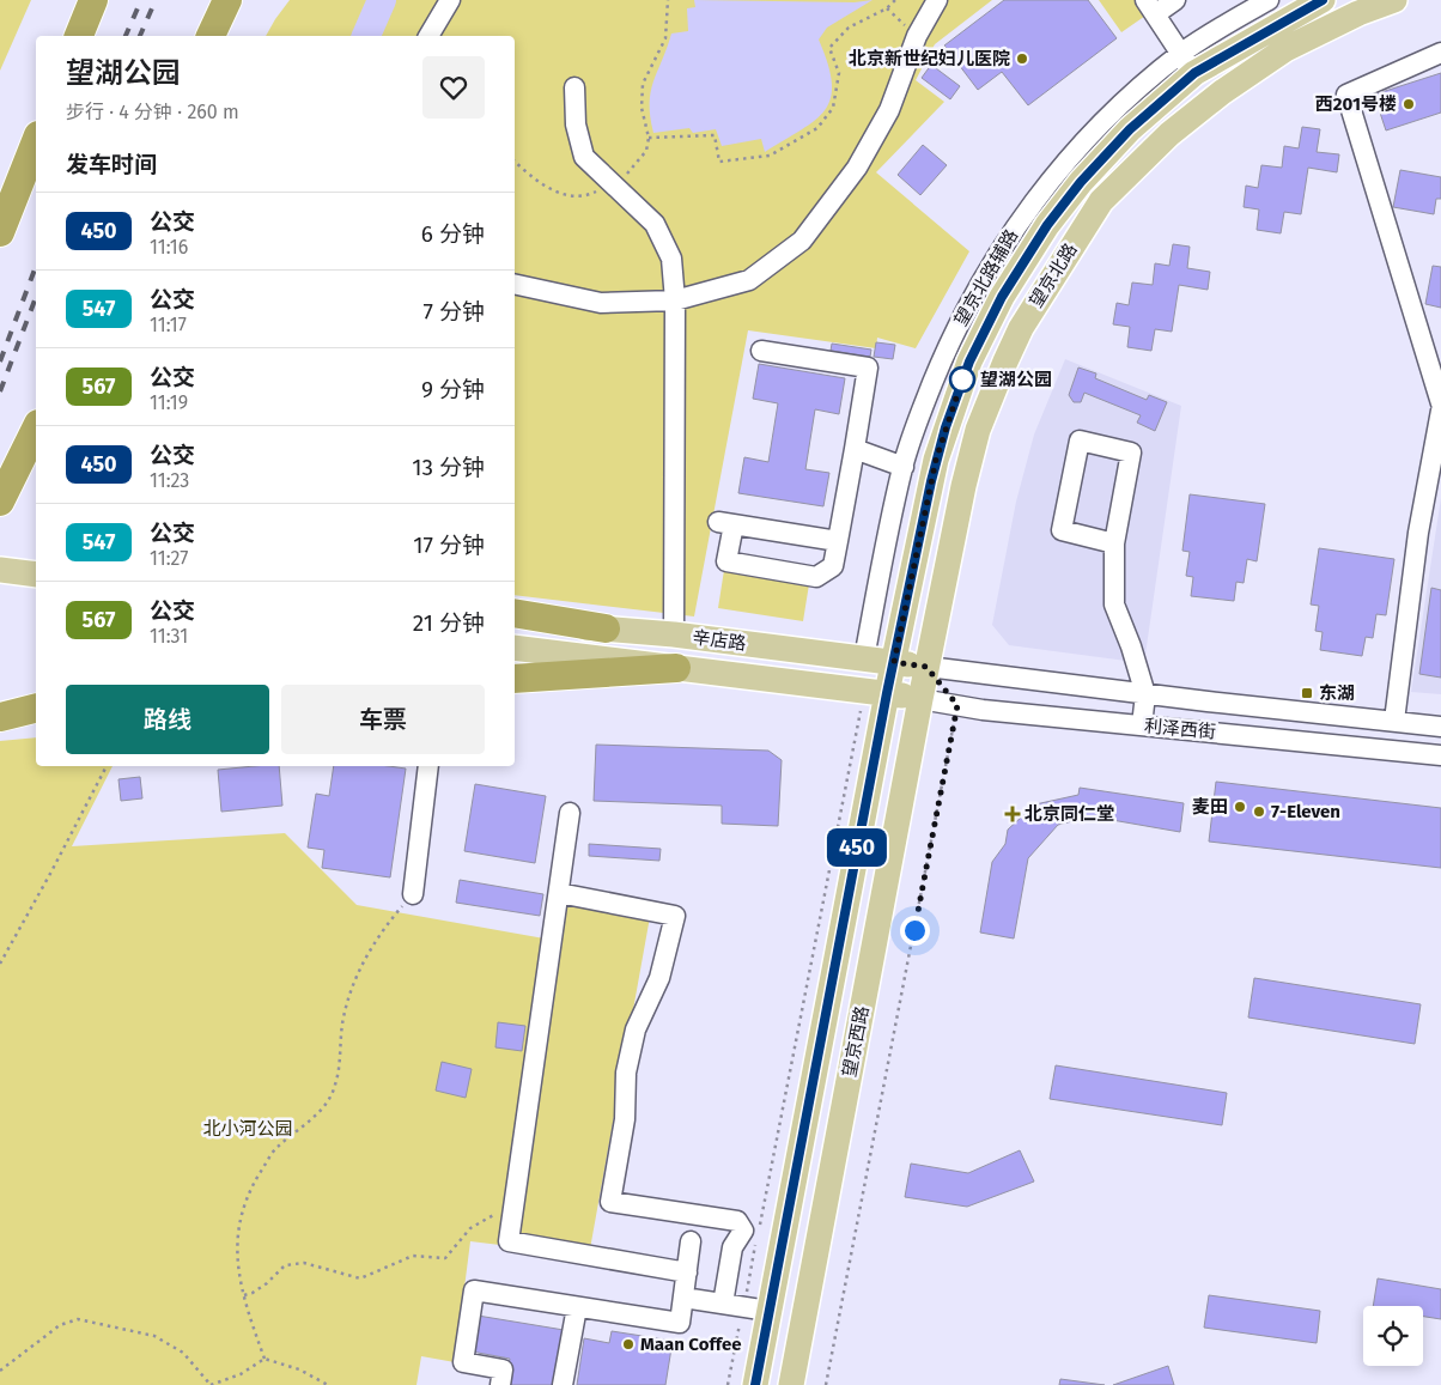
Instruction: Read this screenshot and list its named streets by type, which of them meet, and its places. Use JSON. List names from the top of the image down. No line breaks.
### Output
{"streets":{"main road":["望京北路","辛店路","望京西路"],"street":["望京北路辅路","利泽西街"]},"crossings":[["望京北路","望京北路辅路"],["望京北路","辛店路"],["望京北路","利泽西街"],["望京北路","望京西路"],["望京北路辅路","辛店路"],["辛店路","利泽西街"],["辛店路","望京西路"],["利泽西街","望京西路"]],"parks":["北小河公园"],"places":{"other":["北京新世纪妇儿医院","西201号楼","望湖公园","麦田","7-Eleven","Maan Coffee"],"transit":["东湖"],"health":["北京同仁堂"]},"lines":["bus line 450"],"page":{"on_map":"450","heading":[["望湖公园","步行 · 4 分钟 · 260 m"],"发车时间"],"list":[{"mark":"450","name":"公交","note":"11:16","value":"6 分钟"},{"mark":"547","name":"公交","note":"11:17","value":"7 分钟"},{"mark":"567","name":"公交","note":"11:19","value":"9 分钟"},{"mark":"450","name":"公交","note":"11:23","value":"13 分钟"},{"mark":"547","name":"公交","note":"11:27","value":"17 分钟"},{"mark":"567","name":"公交","note":"11:31","value":"21 分钟"}],"buttons":["路线","车票"]}}
